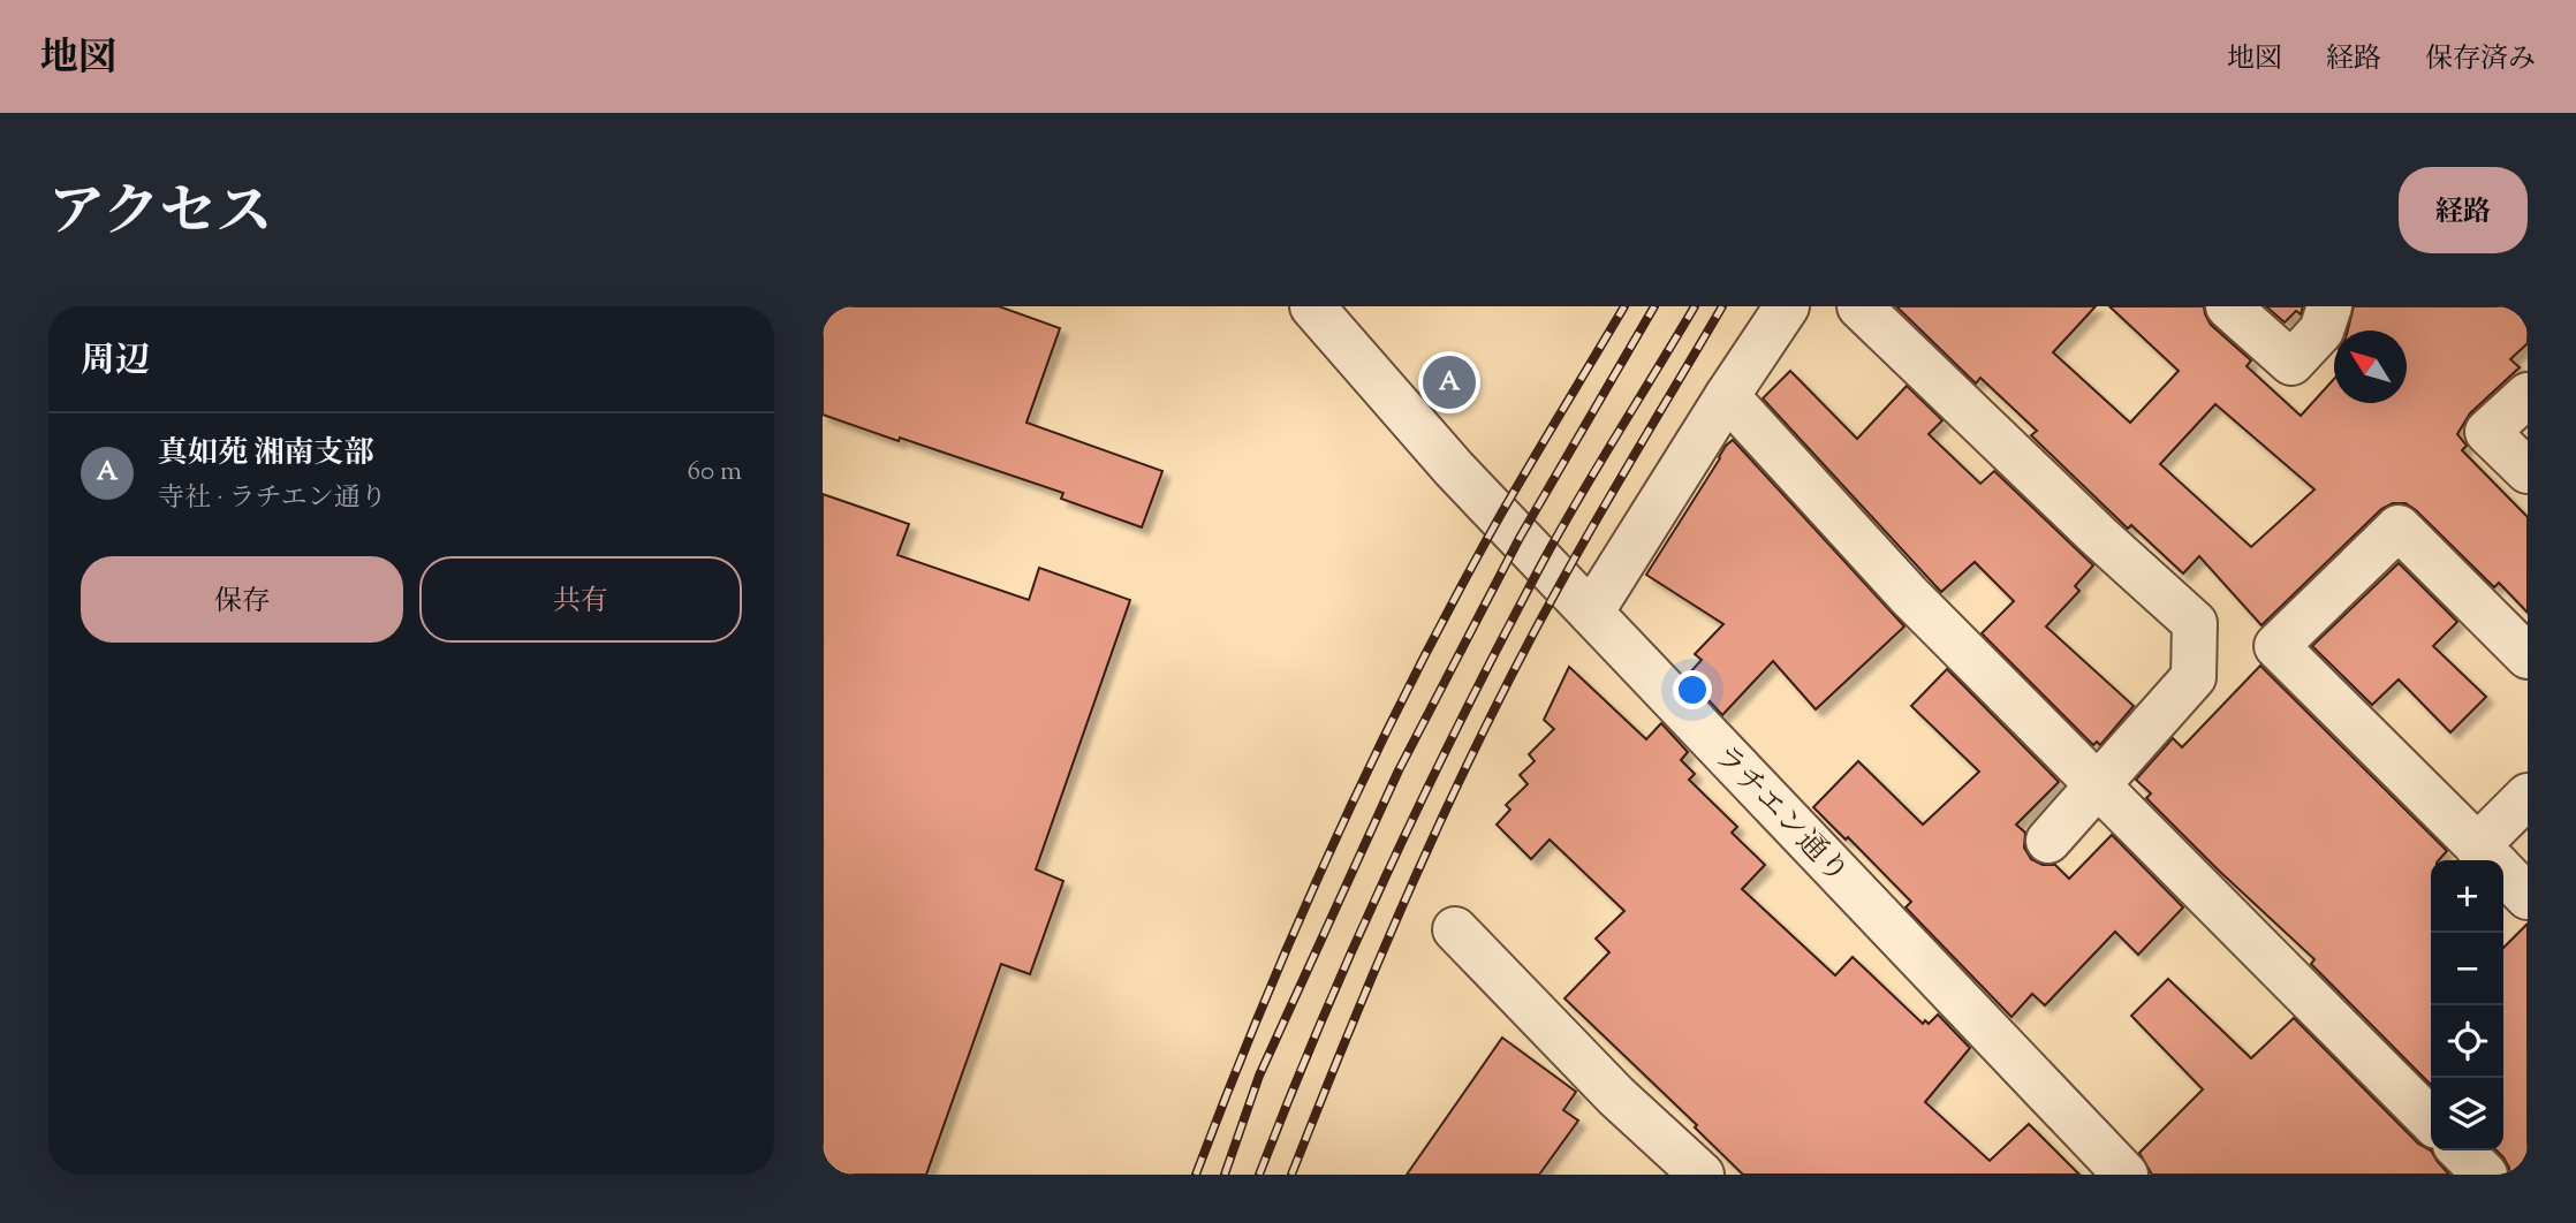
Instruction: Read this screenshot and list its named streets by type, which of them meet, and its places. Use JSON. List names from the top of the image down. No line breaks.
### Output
{"streets":{"street":["ラチエン通り"]},"north":"top left","page":{"header":"地図","nav":["地図","経路","保存済み"],"title":"アクセス","buttons":["経路",["保存","共有"]],"heading":"周辺","pins":"A","list":[{"mark":"A","name":"真如苑 湘南支部","note":"寺社 · ラチエン通り","value":"60 m"}],"map_buttons":["+","−"]}}
